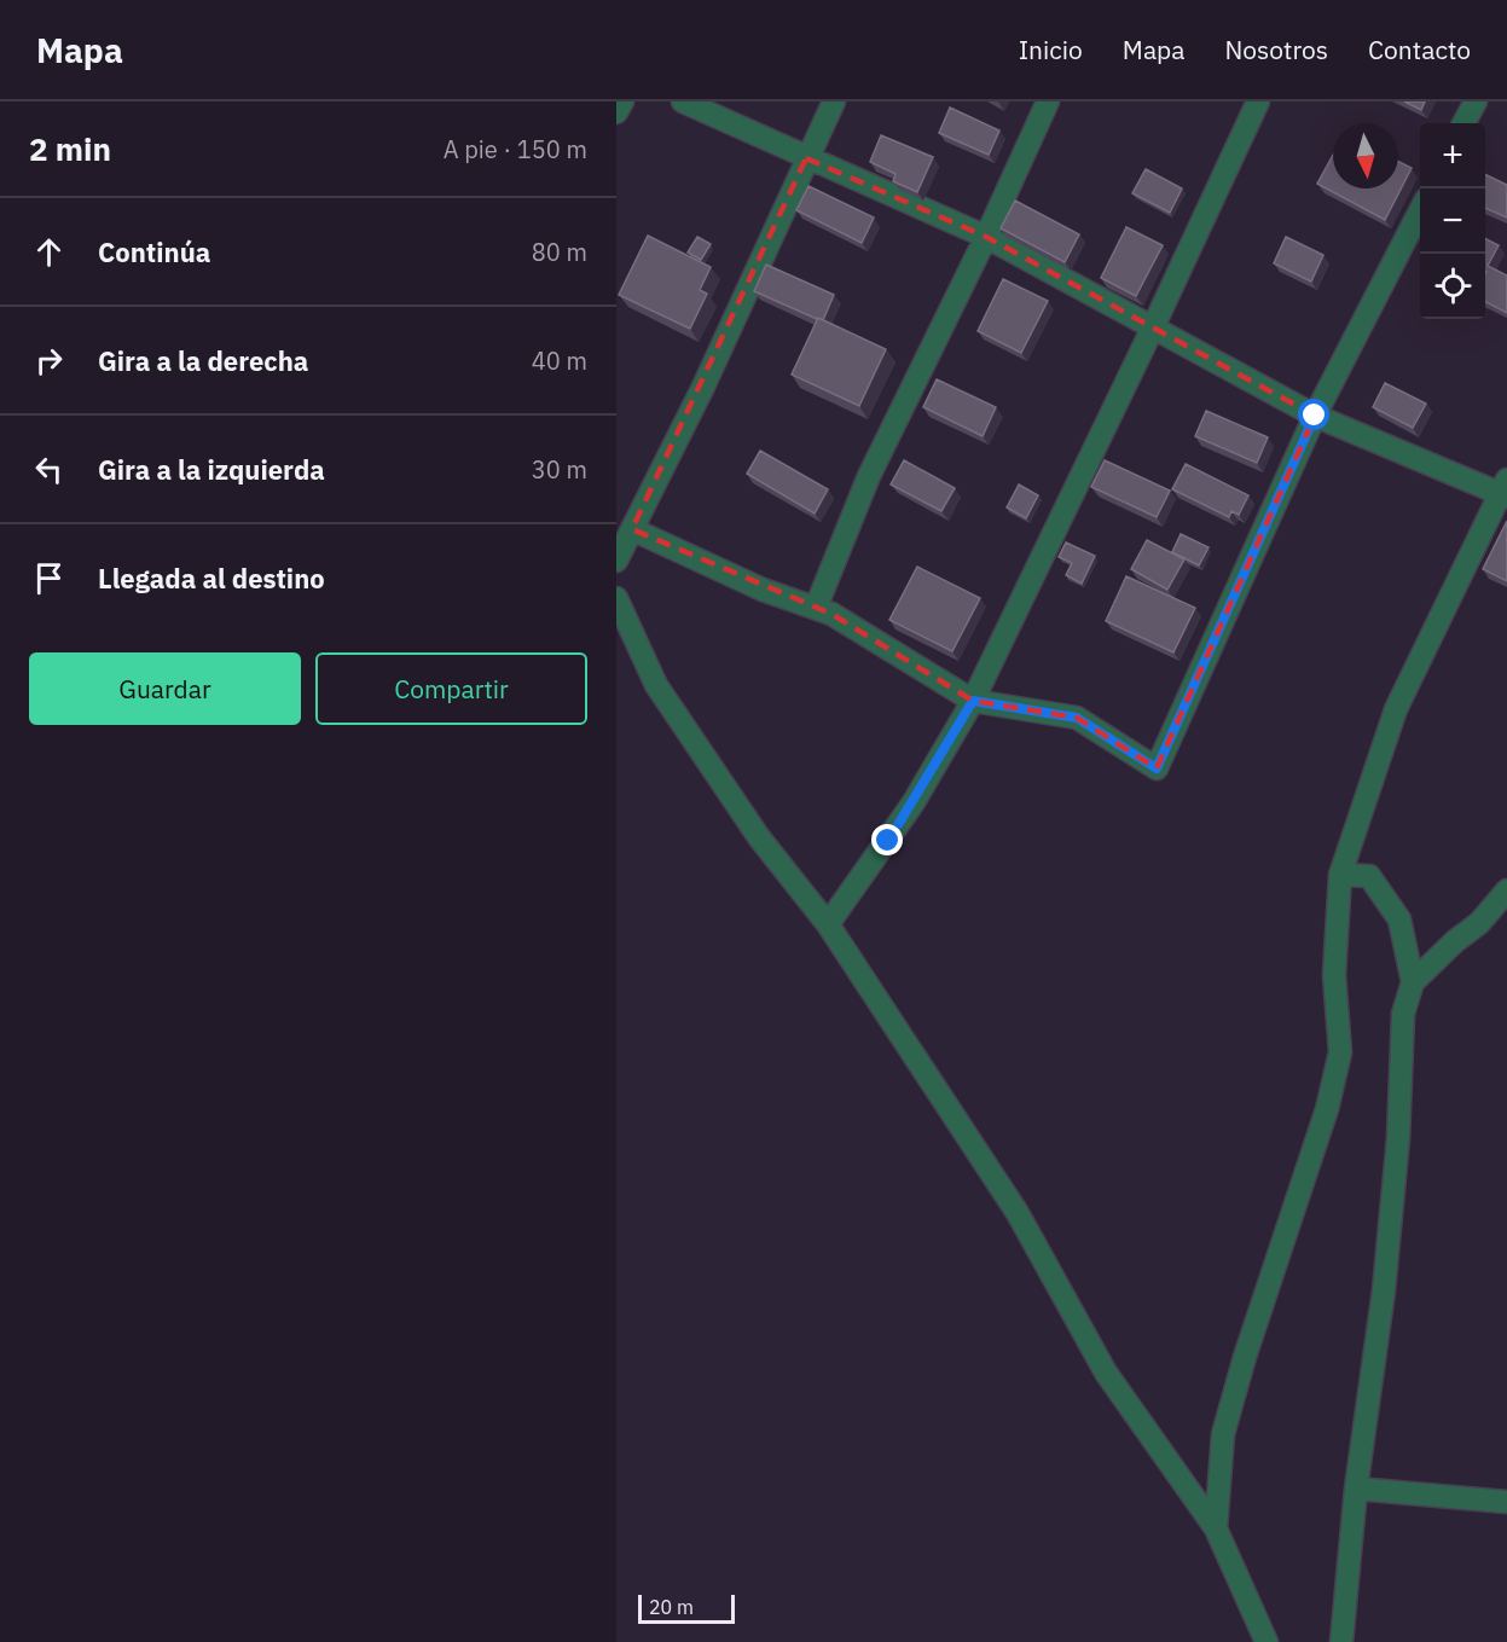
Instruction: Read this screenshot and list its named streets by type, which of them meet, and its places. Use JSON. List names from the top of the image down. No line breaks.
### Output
{"scale_bar":"20 m","north":"bottom","page":{"header":"Mapa","nav":["Inicio","Mapa","Nosotros","Contacto"],"heading":["2 min","A pie · 150 m"],"map_buttons":["+","−"],"list":[["Continúa","80 m"],["Gira a la derecha","40 m"],["Gira a la izquierda","30 m"],"Llegada al destino"],"buttons":["Guardar","Compartir"],"scale":"20 m"}}
